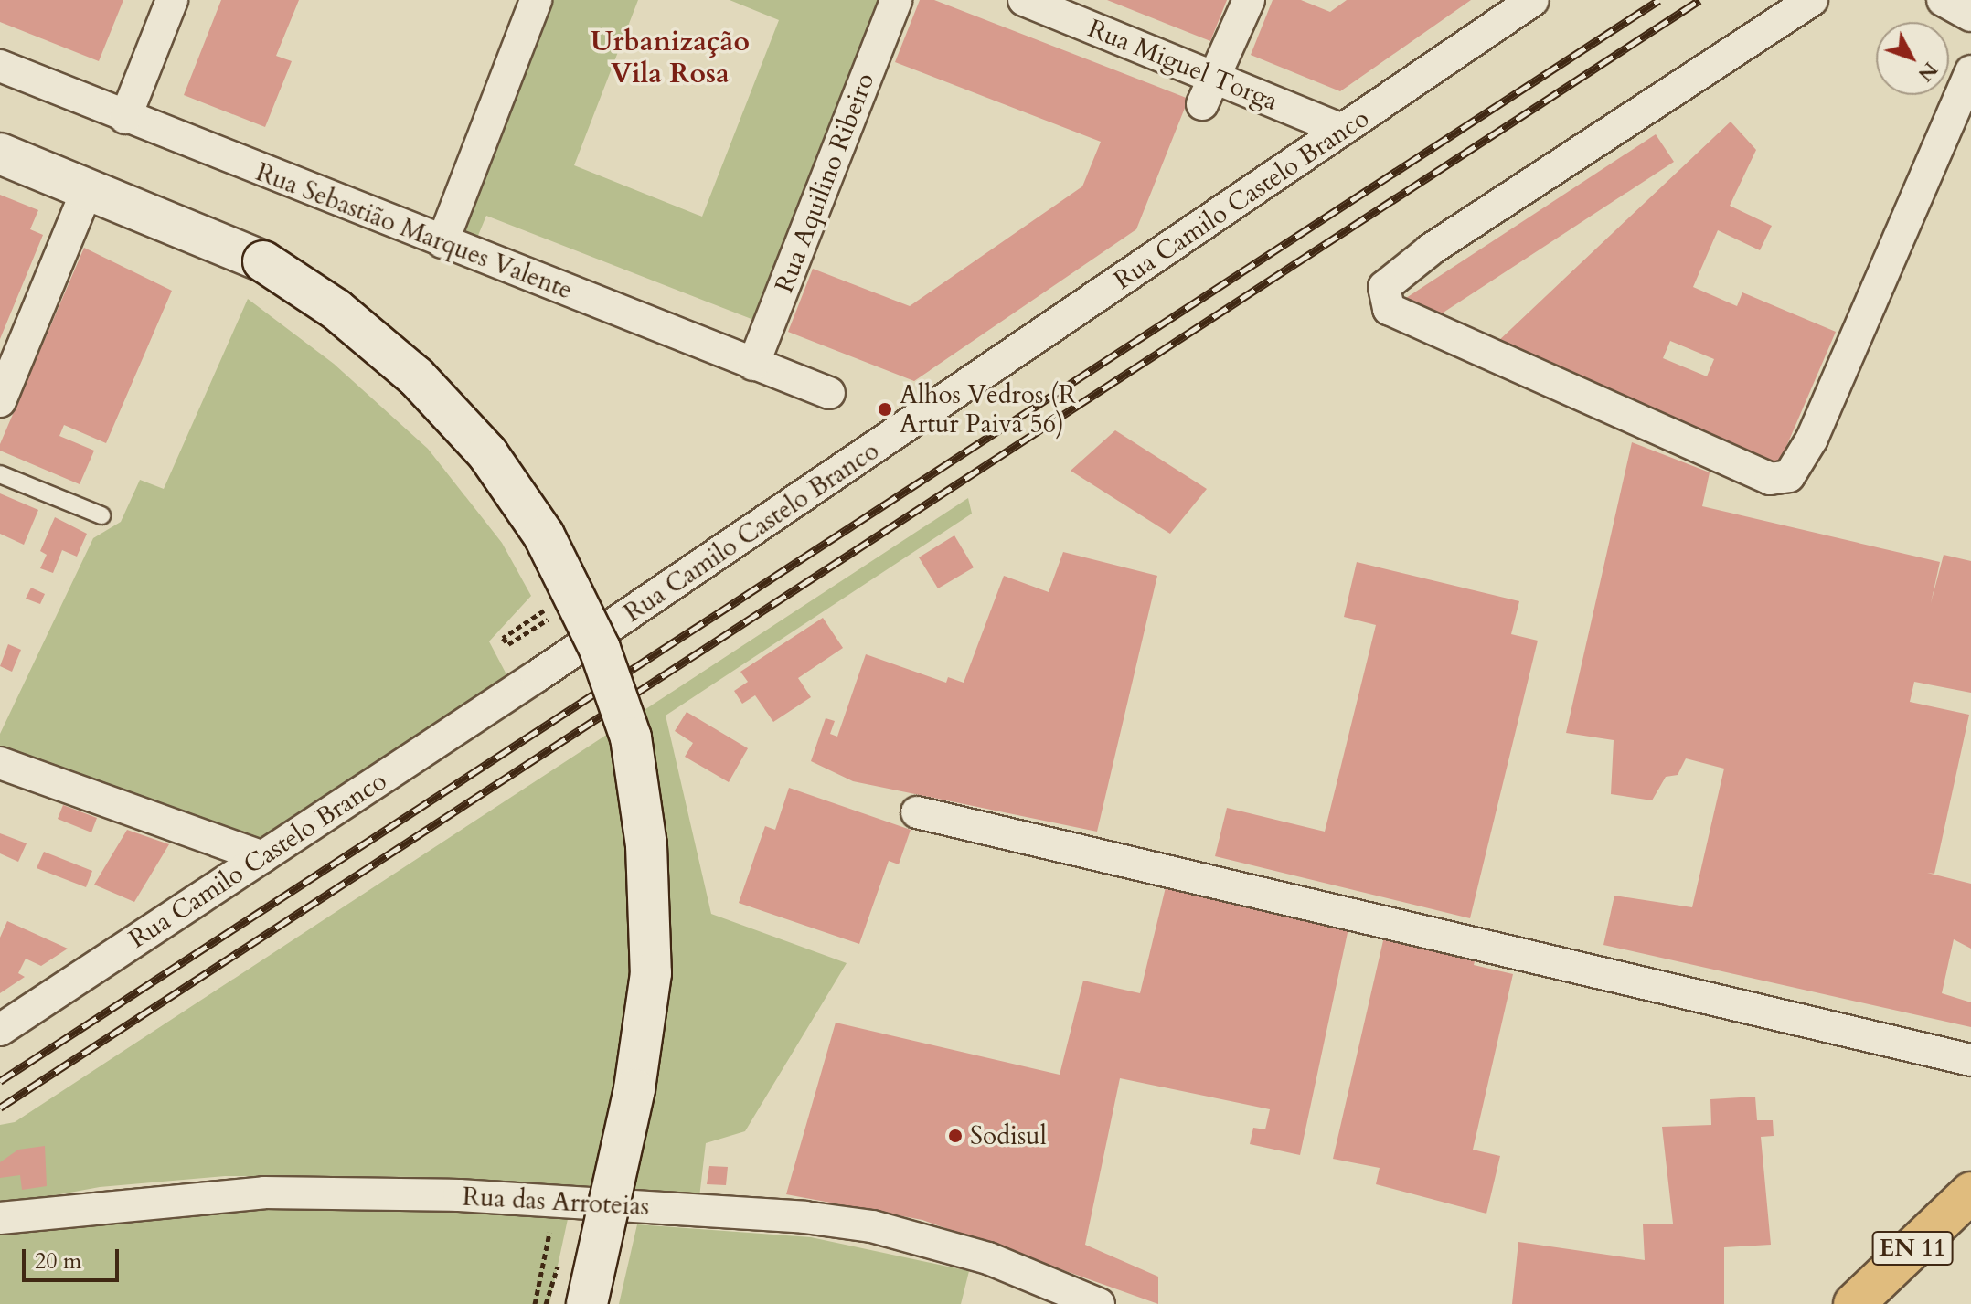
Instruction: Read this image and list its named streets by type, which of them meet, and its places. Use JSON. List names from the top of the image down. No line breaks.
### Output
{"streets":{"main road":["EN 11"],"street":["Rua Miguel Torga","Rua Aquilino Ribeiro","Rua Camilo Castelo Branco","Rua Sebastião Marques Valente","Rua das Arroteias"]},"crossings":[["Rua Miguel Torga","Rua Camilo Castelo Branco"],["Rua Aquilino Ribeiro","Rua Sebastião Marques Valente"]],"districts":["Urbanização Vila Rosa"],"places":["Alhos Vedros (R Artur Paiva 56)","Sodisul"],"scale_bar":"20 m","north":"bottom right"}
